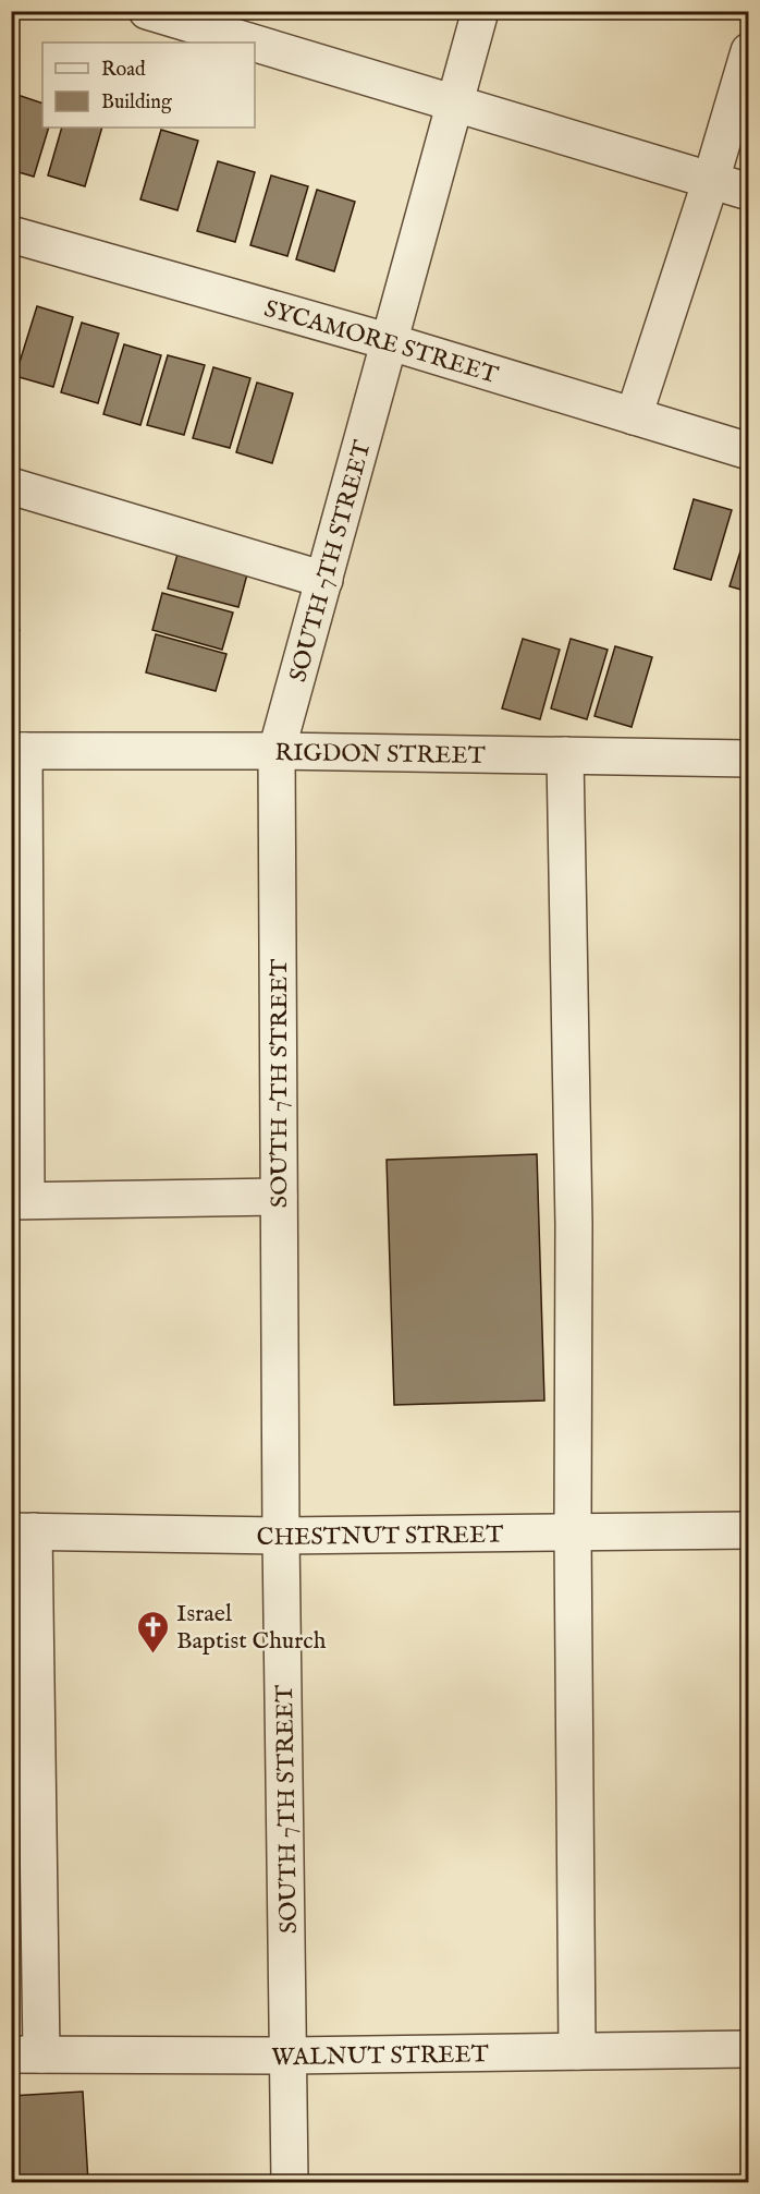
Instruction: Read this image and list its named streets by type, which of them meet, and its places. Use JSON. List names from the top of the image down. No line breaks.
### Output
{"streets":{"street":["SYCAMORE STREET","SOUTH 7TH STREET","RIGDON STREET","CHESTNUT STREET","WALNUT STREET"]},"crossings":[["SYCAMORE STREET","SOUTH 7TH STREET"],["SOUTH 7TH STREET","RIGDON STREET"],["SOUTH 7TH STREET","CHESTNUT STREET"],["SOUTH 7TH STREET","WALNUT STREET"]],"places":{"church":["Israel Baptist Church"]},"legend":["Road","Building"]}
